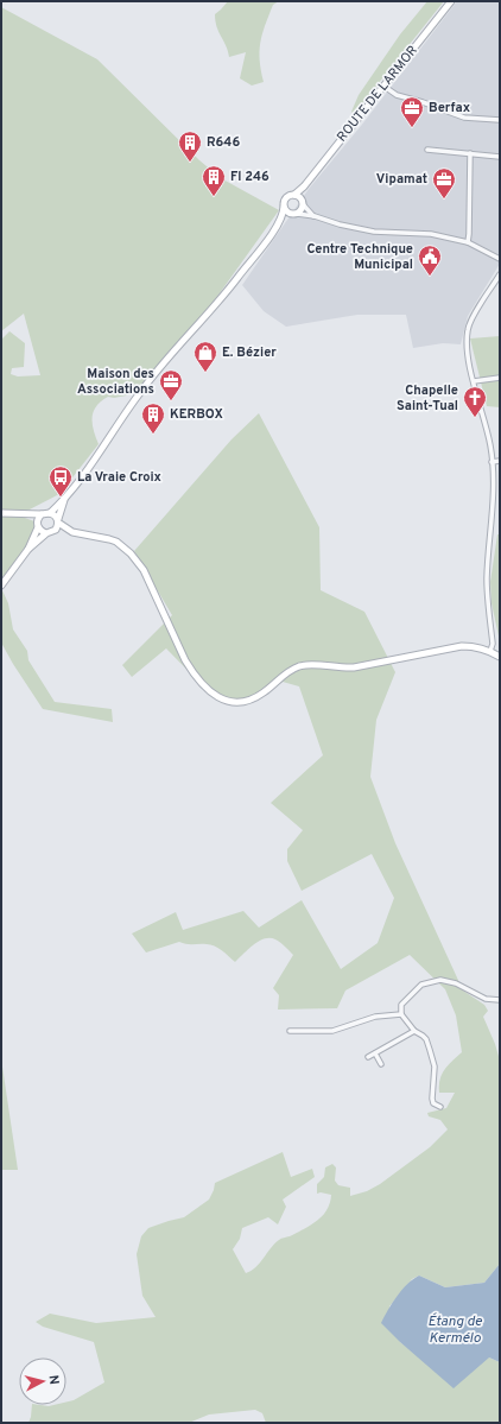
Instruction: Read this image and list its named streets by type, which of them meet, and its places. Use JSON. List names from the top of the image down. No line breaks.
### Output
{"streets":{"main road":["ROUTE DE LARMOR"]},"water":["Étang de Kermélo"],"places":{"office":["Berfax","Vipamat","Maison des Associations"],"building":["R646","Fl 246","KERBOX"],"public building":["Centre Technique Municipal"],"shop":["E. Bézier"],"church":["Chapelle Saint-Tual"],"bus stop":["La Vraie Croix"]},"north":"right"}
